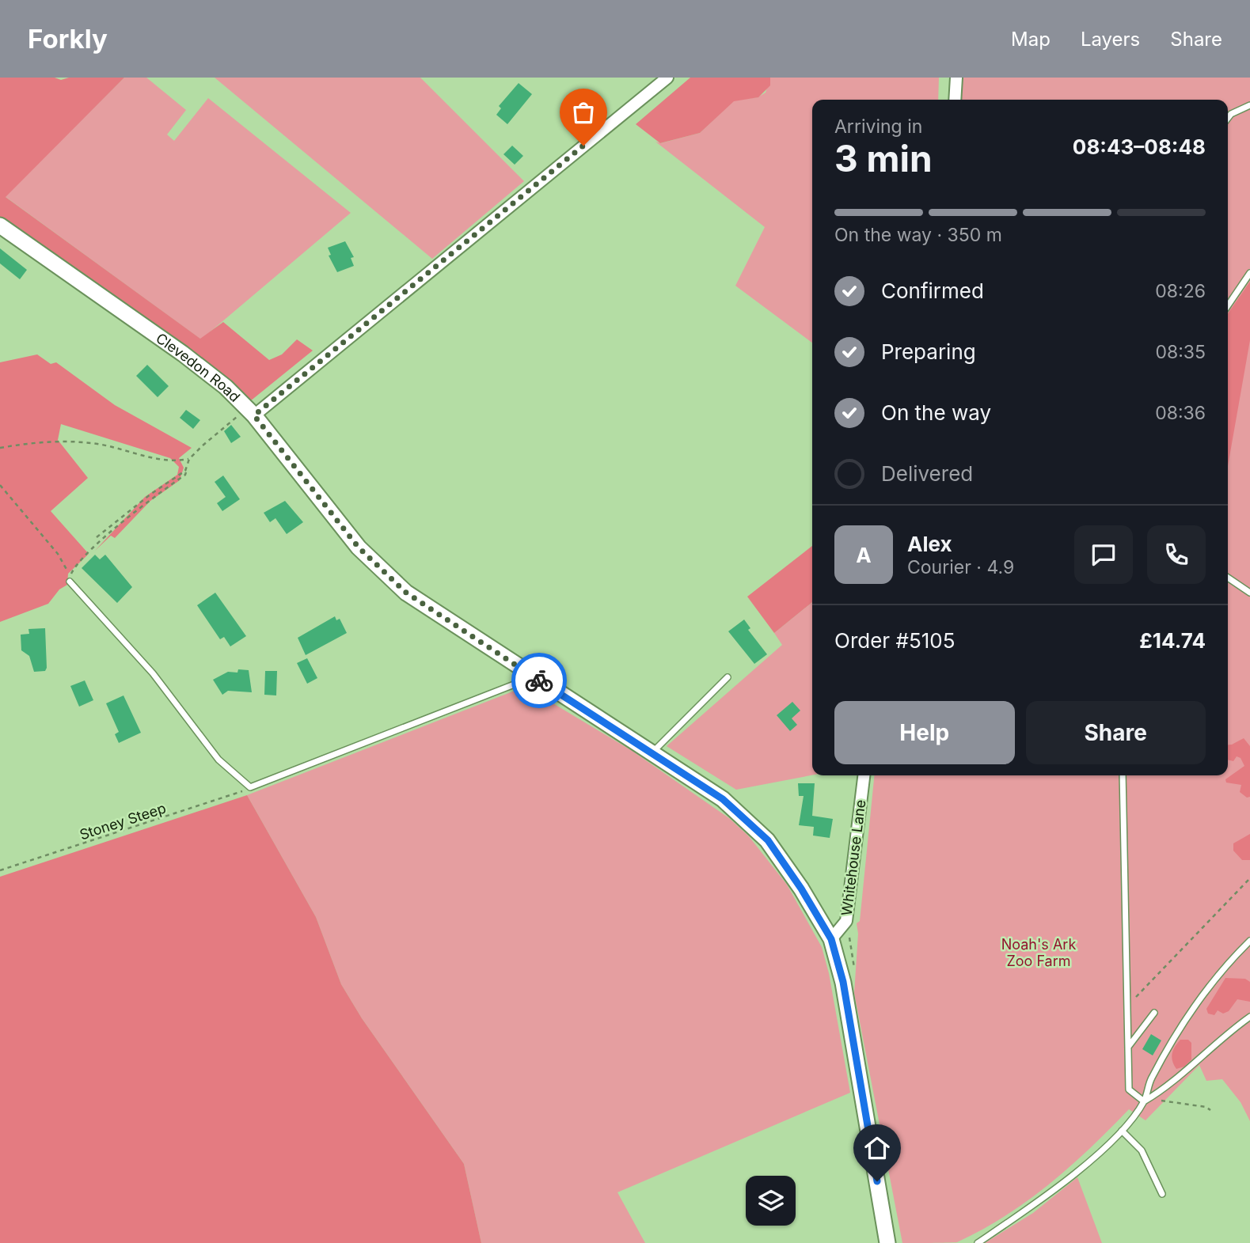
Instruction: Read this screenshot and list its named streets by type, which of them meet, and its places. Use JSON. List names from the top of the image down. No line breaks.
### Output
{"streets":{"main road":["Clevedon Road"],"street":["Whitehouse Lane"],"path":["Stoney Steep"]},"crossings":[["Clevedon Road","Whitehouse Lane"]],"parks":["Noah's Ark Zoo Farm"],"page":{"header":"Forkly","nav":["Map","Layers","Share"],"heading":["3 min","Arriving in","08:43–08:48"],"panel":["Alex","Courier · 4.9","Order #5105","£14.74"],"bar":"On the way · 350 m","list":[["Confirmed","08:26"],["Preparing","08:35"],["On the way","08:36"],"Delivered"],"round":"A","buttons":["Help","Share"]}}
